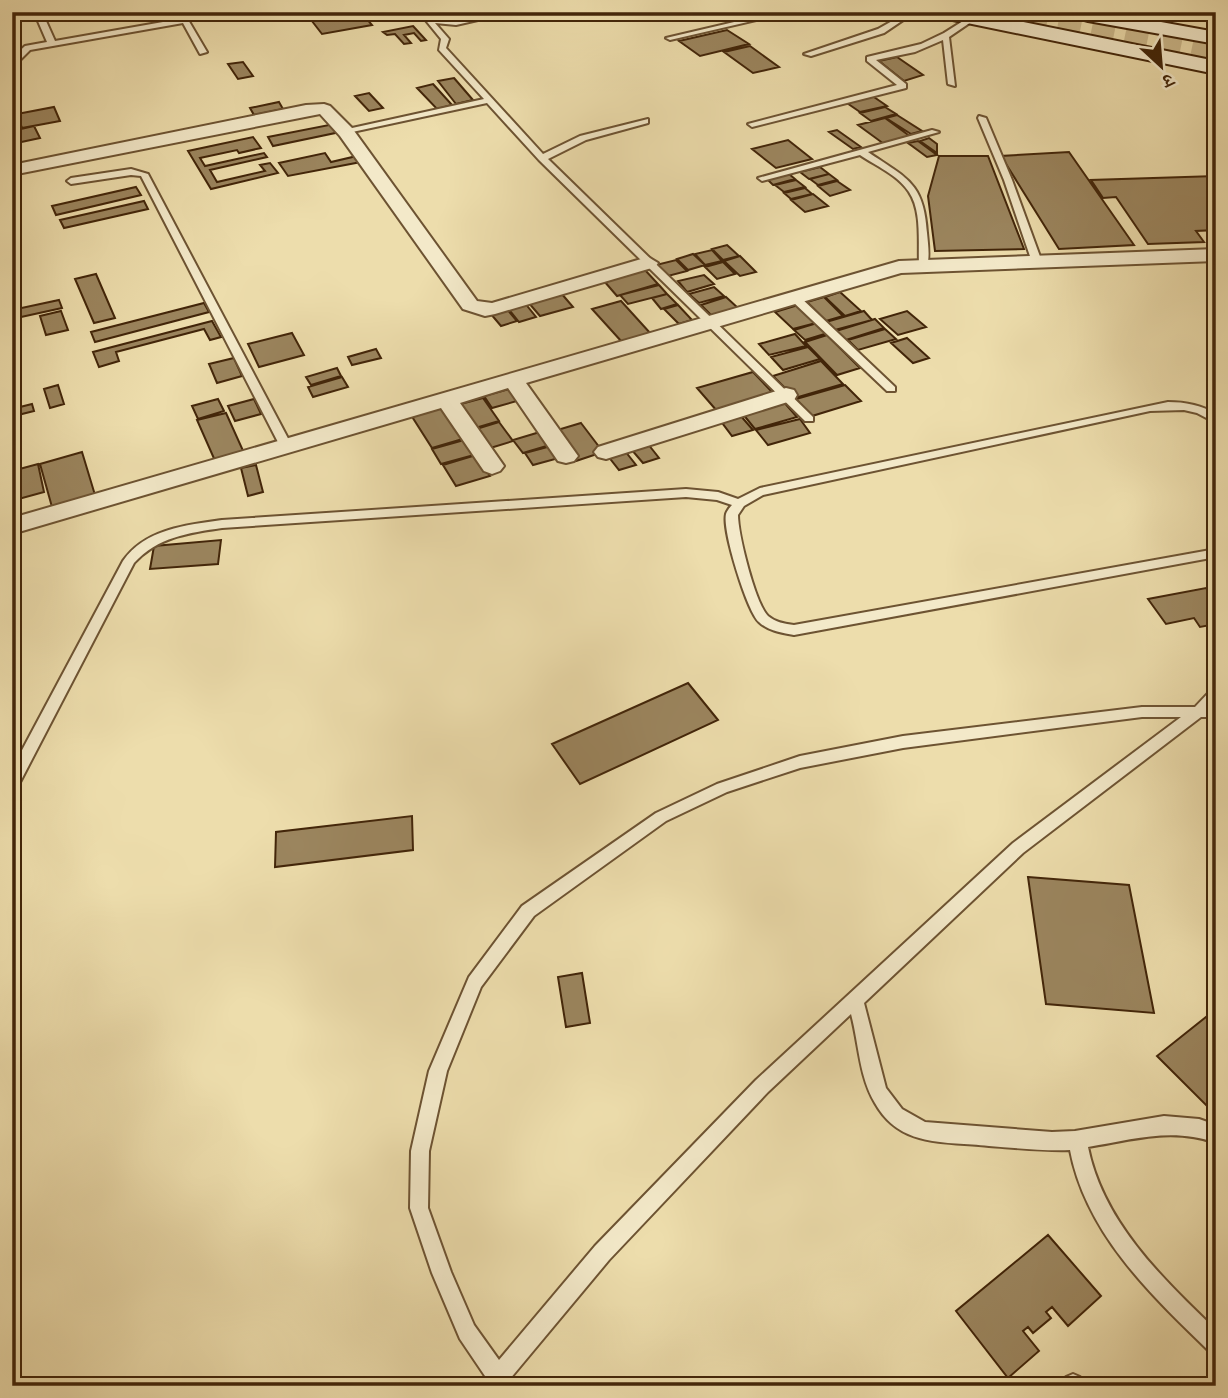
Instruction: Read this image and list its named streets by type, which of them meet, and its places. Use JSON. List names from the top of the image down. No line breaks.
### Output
{"north":"bottom right"}
